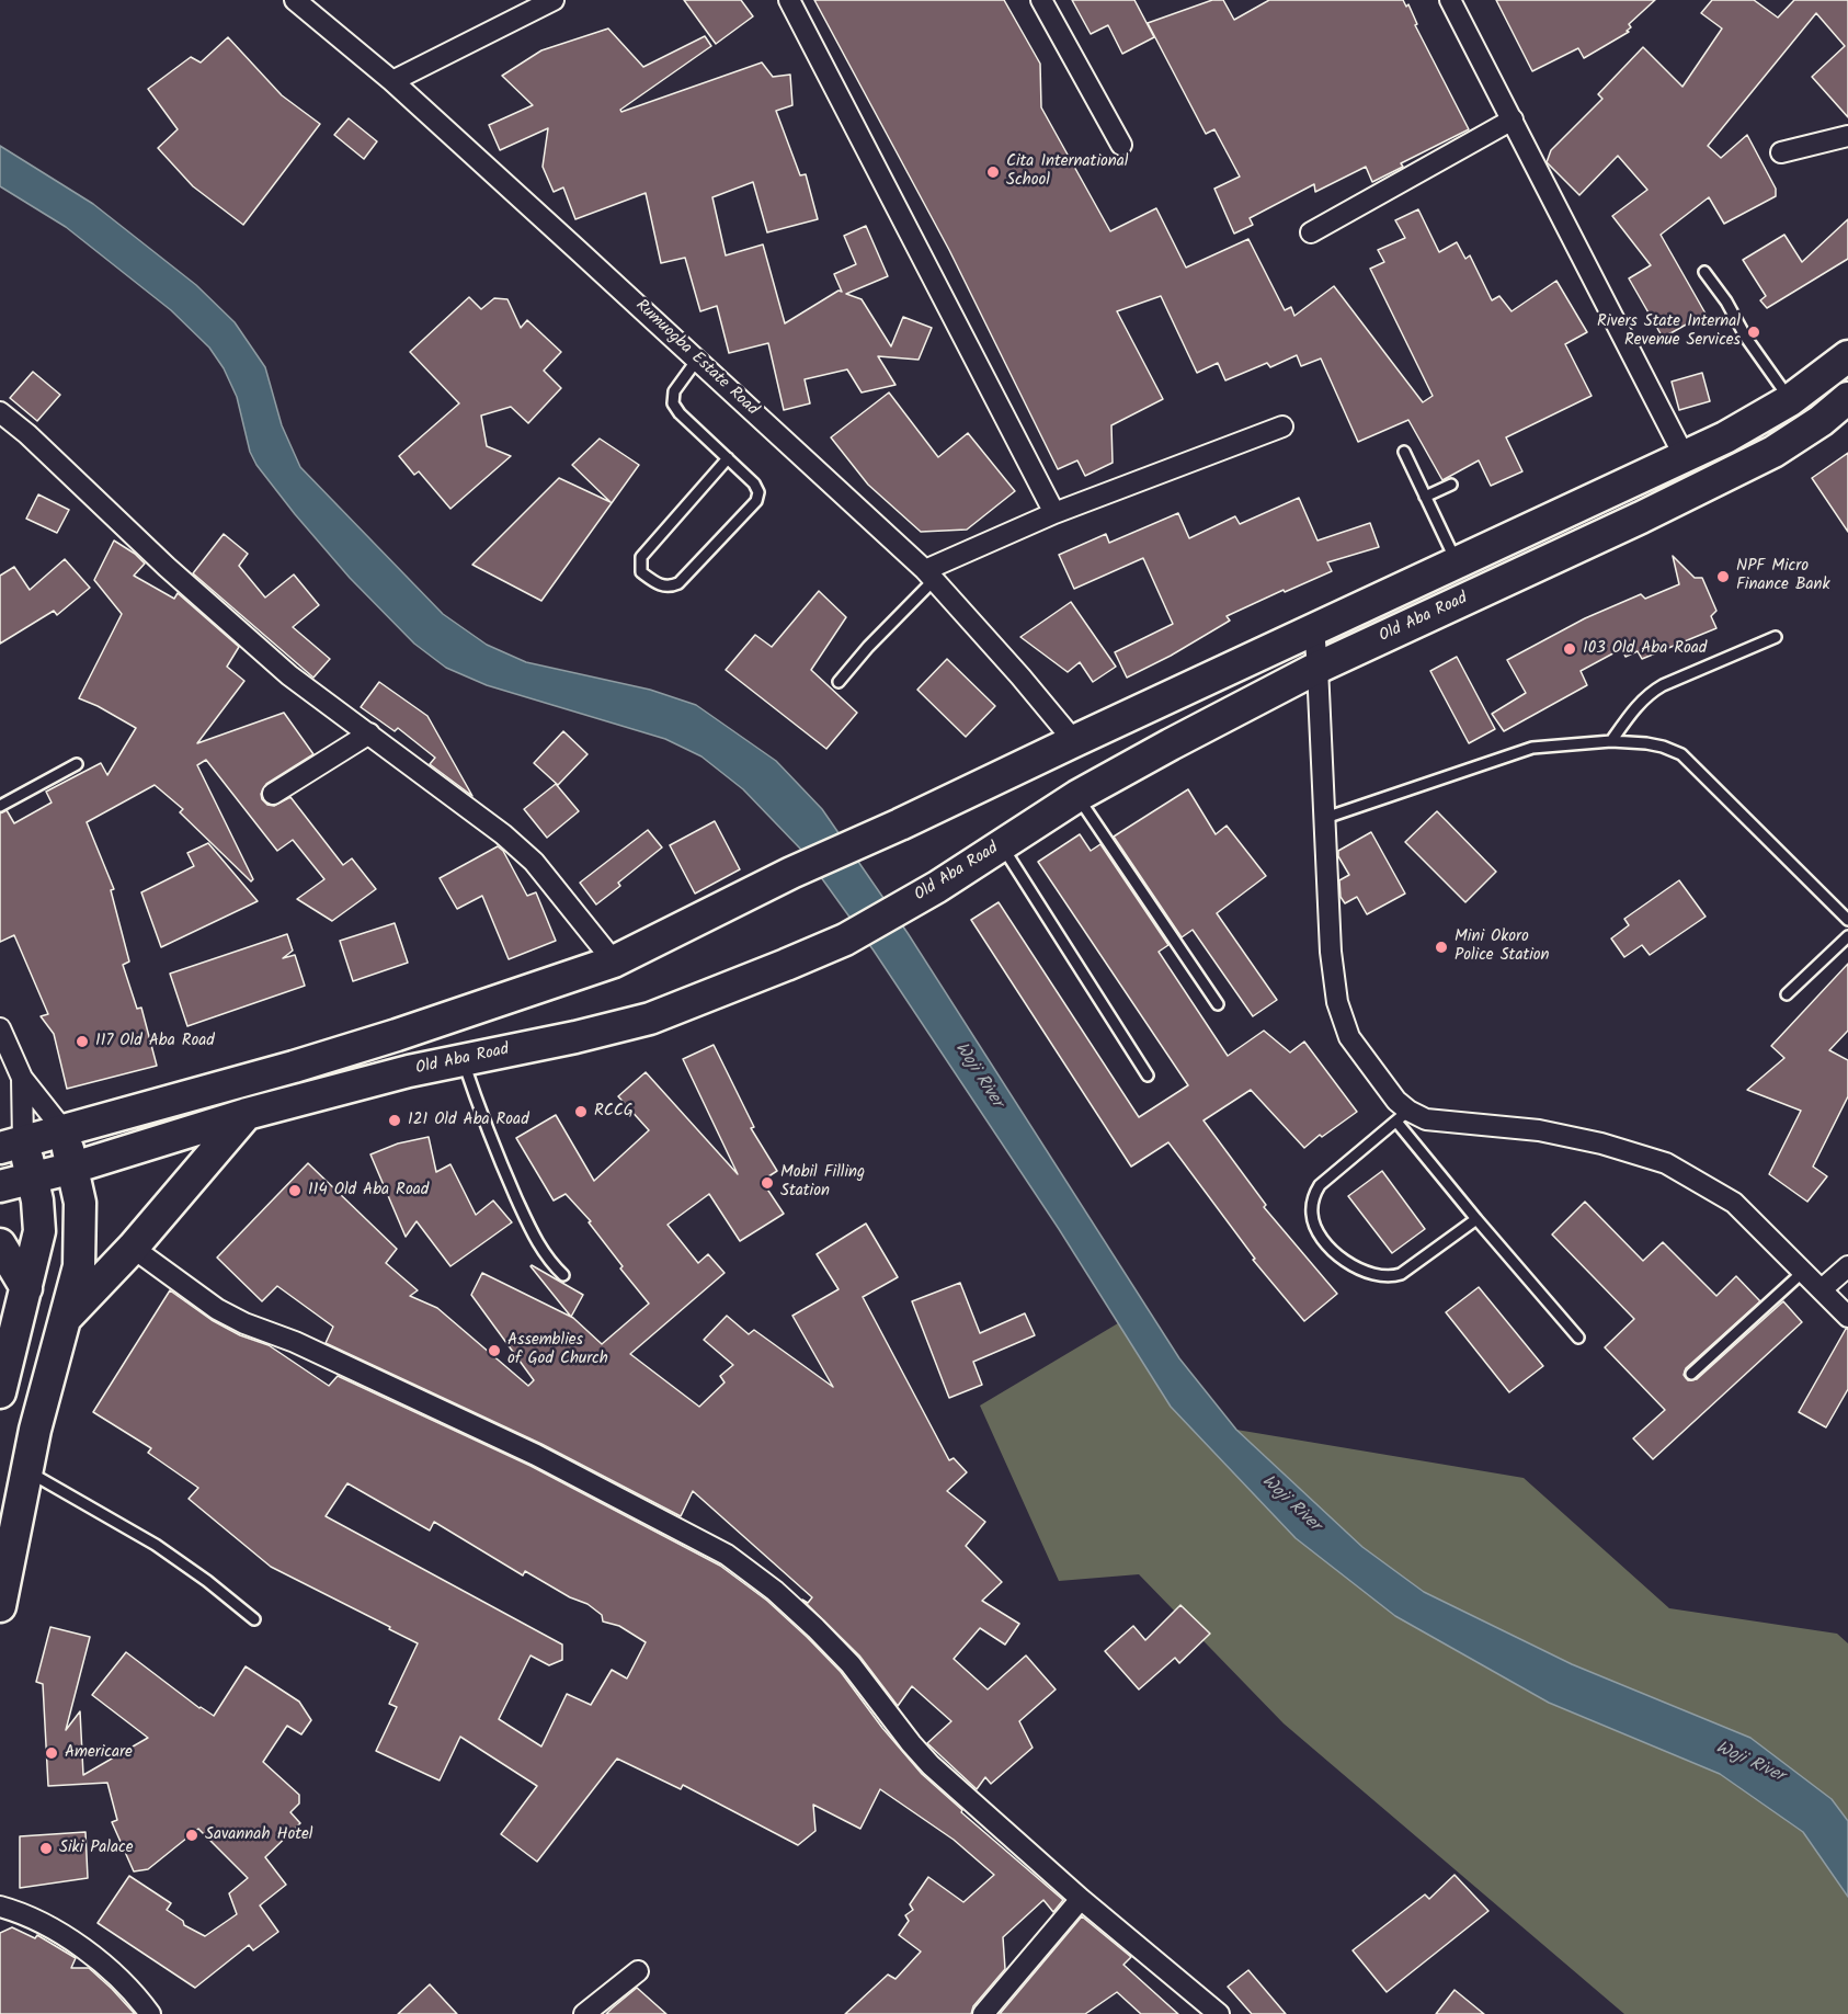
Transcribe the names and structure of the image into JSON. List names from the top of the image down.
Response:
{
  "streets": {
    "main road": ["Old Aba Road"],
    "street": ["Rumuogba Estate Road"]
  },
  "water": ["Woji River"],
  "places": [
    "Cita International School",
    "Rivers State Internal Revenue Services",
    "NPF Micro Finance Bank",
    "103 Old Aba Road",
    "Mini Okoro Police Station",
    "117 Old Aba Road",
    "RCCG",
    "121 Old Aba Road",
    "Mobil Filling Station",
    "114 Old Aba Road",
    "Assemblies of God Church",
    "Americare",
    "Savannah Hotel",
    "Siki Palace"
  ]
}
